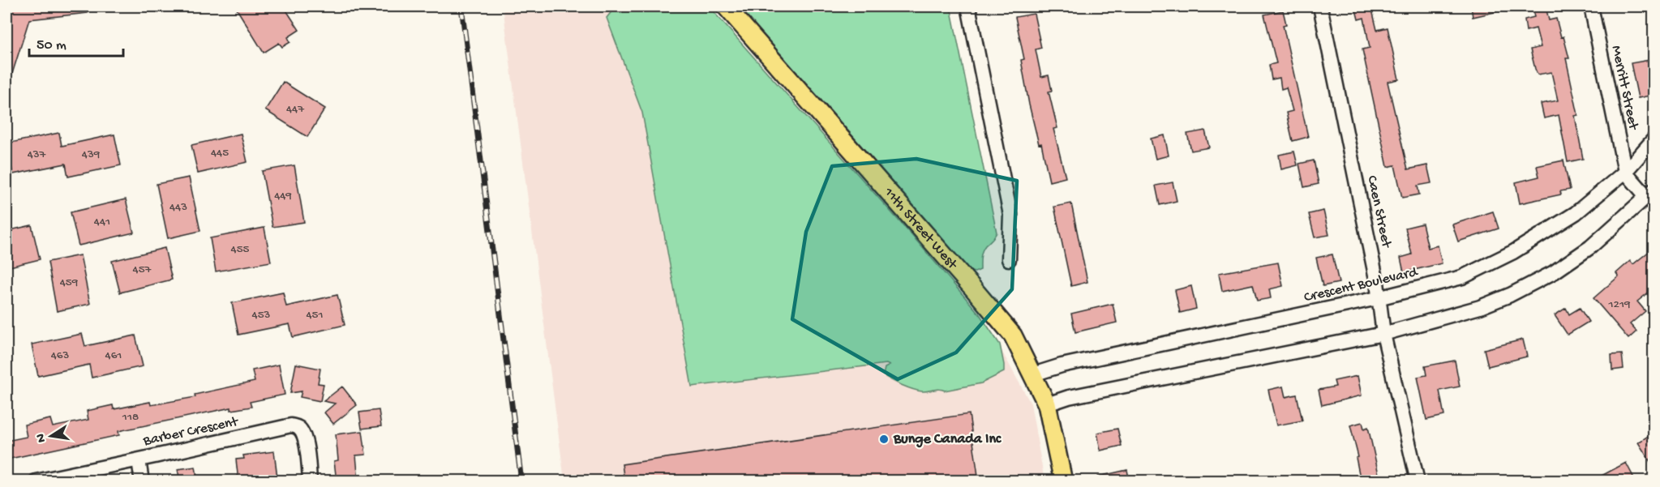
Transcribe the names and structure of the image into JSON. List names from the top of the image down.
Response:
{
  "streets": {
    "main road": ["11th Street West"],
    "street": [
      "Merritt Street",
      "Caen Street",
      "Crescent Boulevard",
      "Barber Crescent"
    ]
  },
  "crossings": [
    ["Merritt Street", "Crescent Boulevard"],
    ["Caen Street", "Crescent Boulevard"],
    ["11th Street West", "Crescent Boulevard"]
  ],
  "places": ["Bunge Canada Inc"],
  "house_numbers": [
    "447",
    "445",
    "437",
    "439",
    "449",
    "443",
    "441",
    "455",
    "457",
    "459",
    "1219",
    "453",
    "451",
    "463",
    "461",
    "118"
  ],
  "scale_bar": "50 m",
  "north": "left"
}
